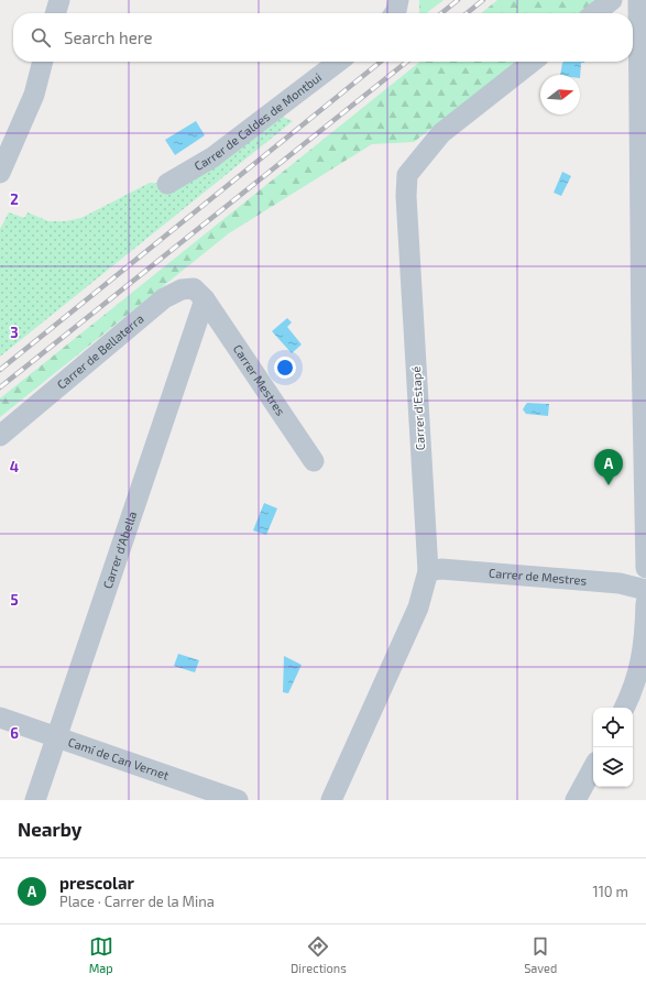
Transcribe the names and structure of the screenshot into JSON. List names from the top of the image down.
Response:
{
  "streets": {
    "street": [
      "Carrer de Caldes de Montbui",
      "Carrer de Bellaterra",
      "Carrer Mestres",
      "Carrer d'Estapé",
      "Carrer d'Abella",
      "Carrer de Mestres",
      "Camí de Can Vernet"
    ]
  },
  "crossings": [
    ["Carrer de Bellaterra", "Carrer Mestres"],
    ["Carrer de Bellaterra", "Carrer d'Abella"],
    ["Carrer Mestres", "Carrer d'Abella"],
    ["Carrer d'Estapé", "Carrer de Mestres"],
    ["Carrer d'Abella", "Camí de Can Vernet"]
  ],
  "north": "right",
  "page": {
    "search": "Search here",
    "pins": "A",
    "heading": "Nearby",
    "list": [
      {
        "mark": "A",
        "name": "prescolar",
        "note": "Place · Carrer de la Mina",
        "value": "110 m"
      }
    ],
    "nav": ["Map", "Directions", "Saved"]
  },
  "grid": {
    "rows": [
      "2",
      "3",
      "4",
      "5",
      "6"
    ]
  }
}
